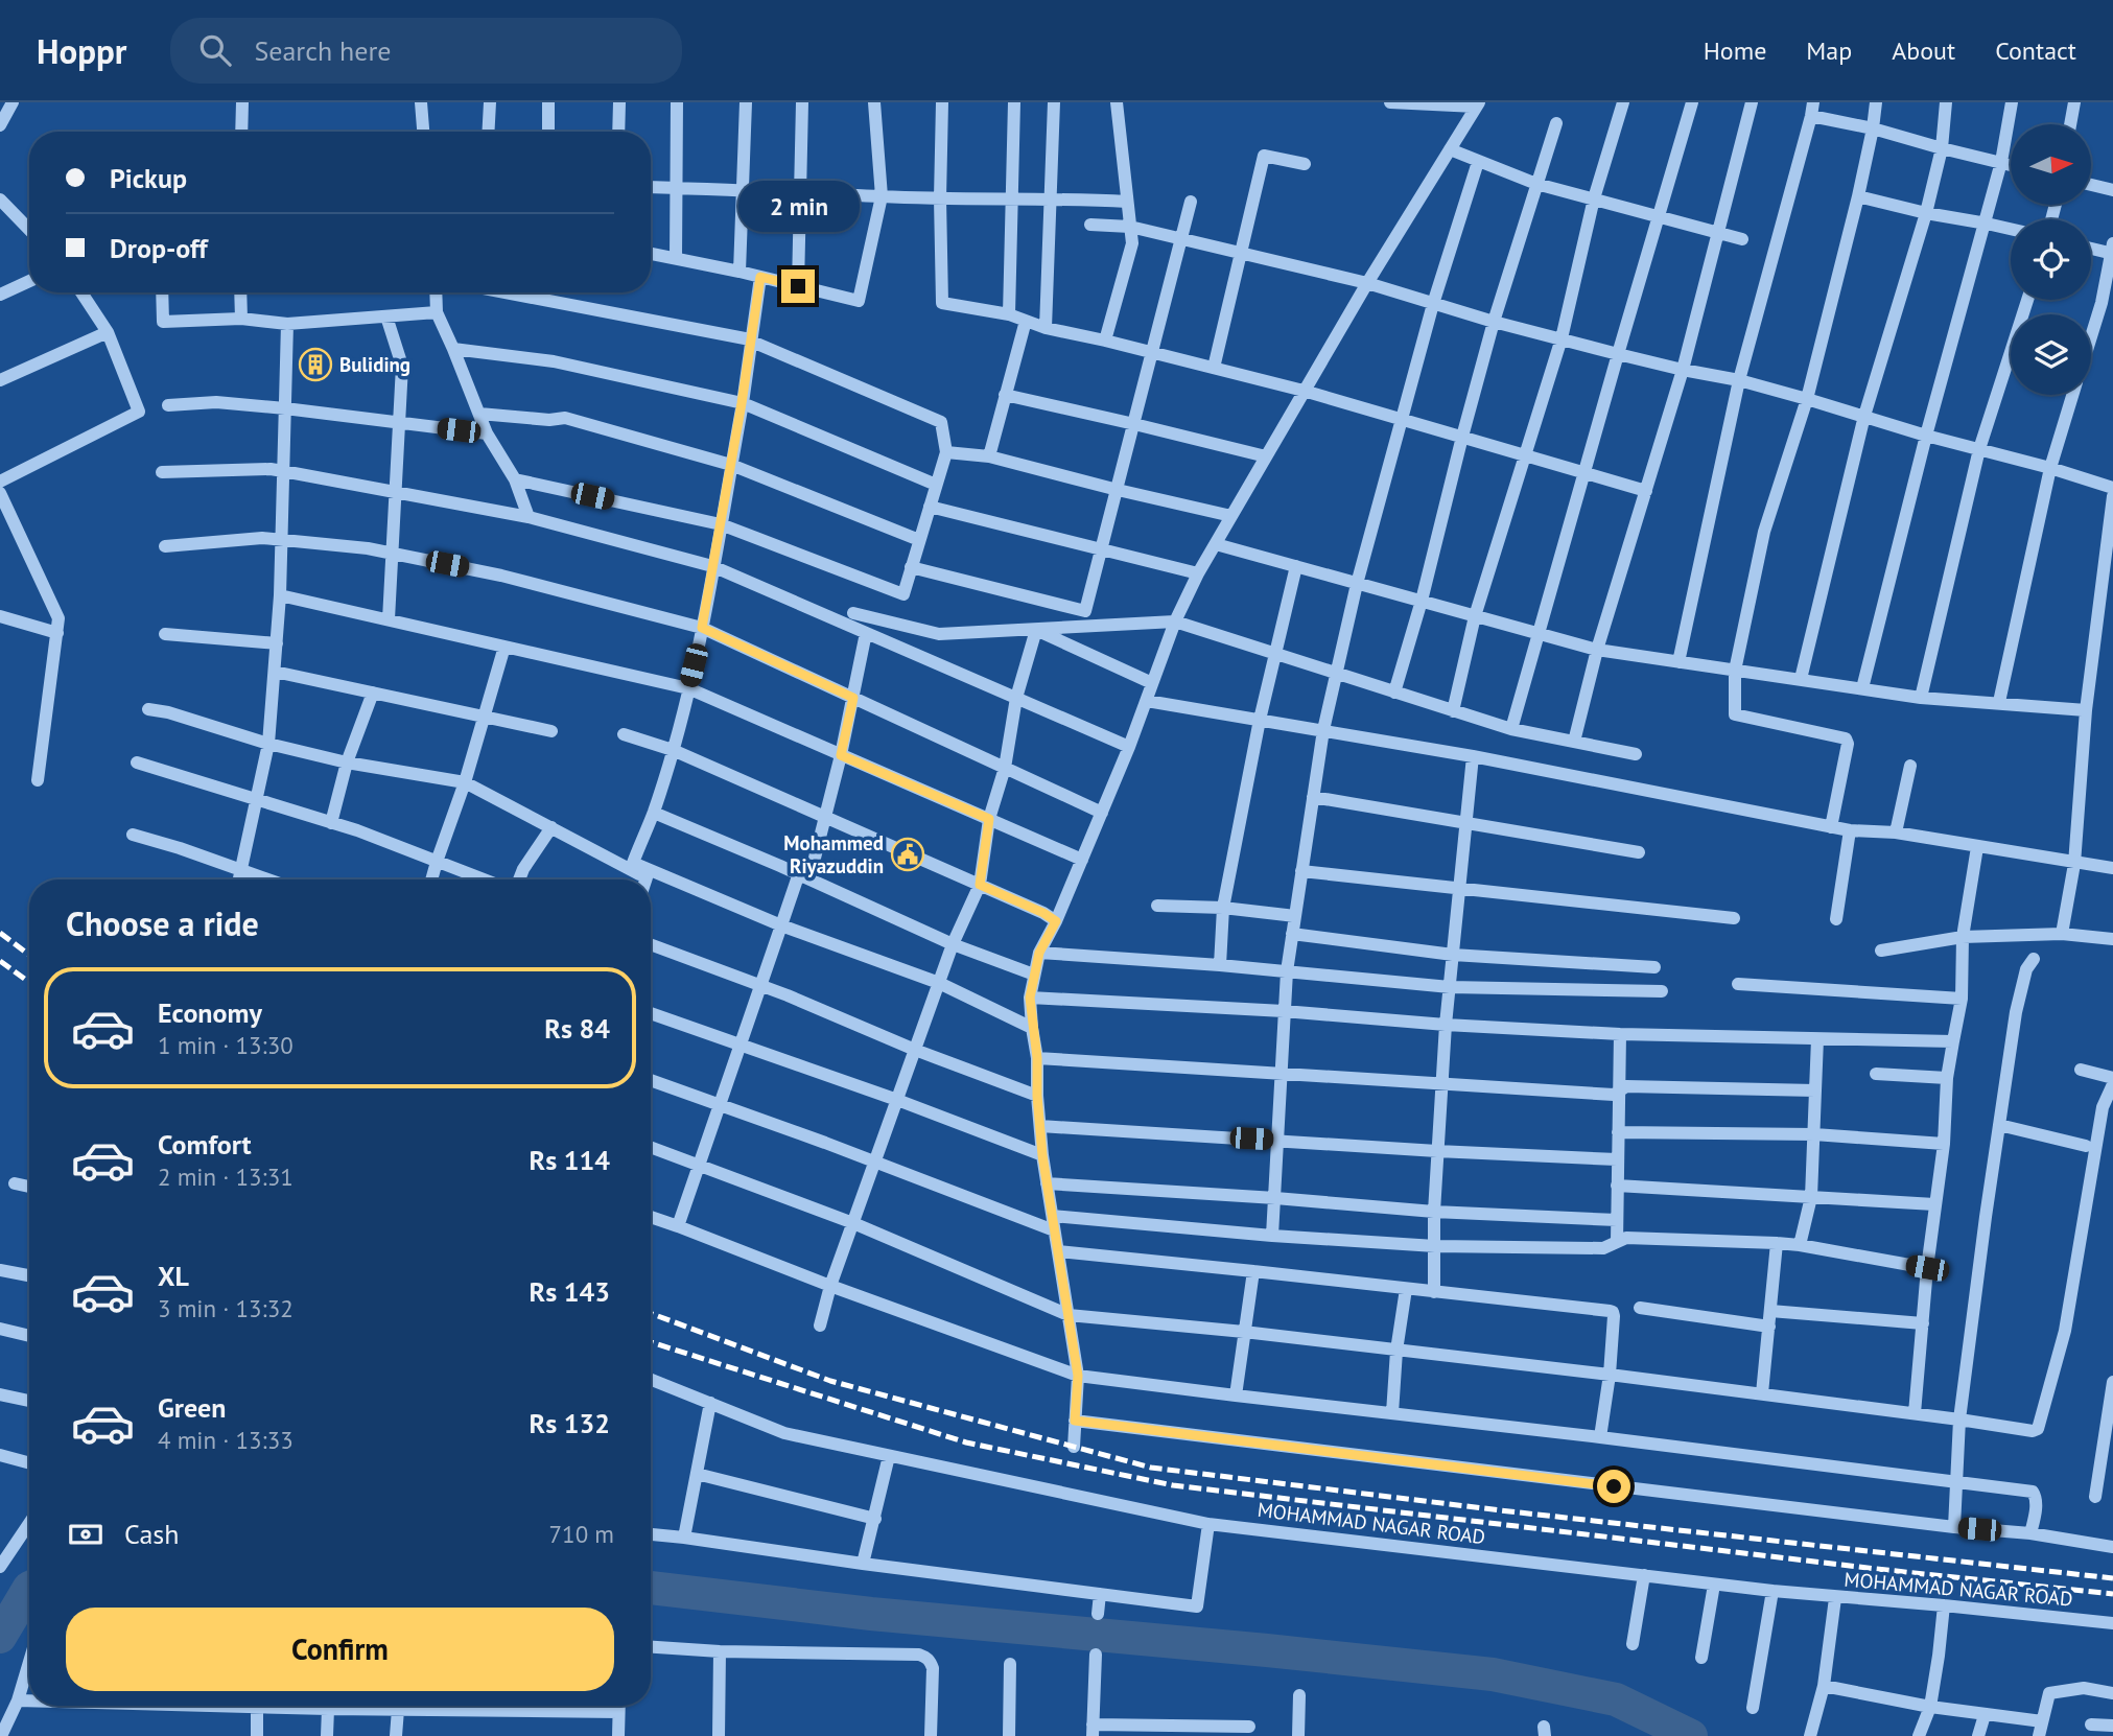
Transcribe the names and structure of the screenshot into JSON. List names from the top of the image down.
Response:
{
  "streets": {
    "street": ["MOHAMMAD NAGAR ROAD"]
  },
  "places": {
    "building": ["Buliding"],
    "public building": ["Mohammed Riyazuddin"]
  },
  "north": "right",
  "page": {
    "header": "Hoppr",
    "search": "Search here",
    "nav": [
      "Home",
      "Map",
      "About",
      "Contact"
    ],
    "banner": ["Pickup", "Drop-off"],
    "bubble": "2 min",
    "heading": "Choose a ride",
    "list": [
      {
        "name": "Economy",
        "note": "1 min · 13:30",
        "value": "Rs 84"
      },
      {
        "name": "Comfort",
        "note": "2 min · 13:31",
        "value": "Rs 114"
      },
      {
        "name": "XL",
        "note": "3 min · 13:32",
        "value": "Rs 143"
      },
      {
        "name": "Green",
        "note": "4 min · 13:33",
        "value": "Rs 132"
      }
    ],
    "pay": ["Cash", "710 m"],
    "buttons": "Confirm"
  }
}
